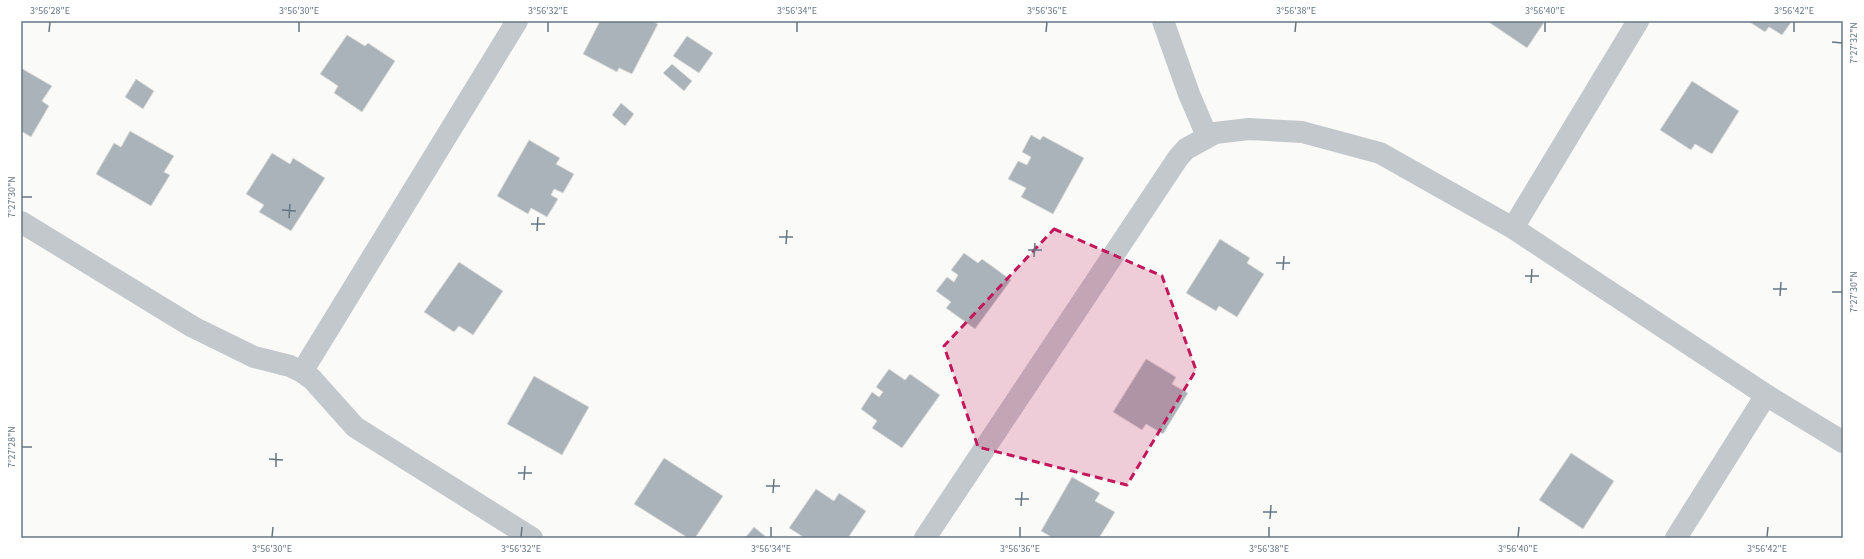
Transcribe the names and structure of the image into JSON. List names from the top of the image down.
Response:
{
  "coordinates": [
    "3°56'28\"E",
    "3°56'30\"E",
    "3°56'32\"E",
    "3°56'34\"E",
    "3°56'36\"E",
    "3°56'38\"E",
    "3°56'40\"E",
    "3°56'42\"E",
    "7°27'32\"N",
    "7°27'30\"N",
    "7°27'28\"N"
  ]
}
